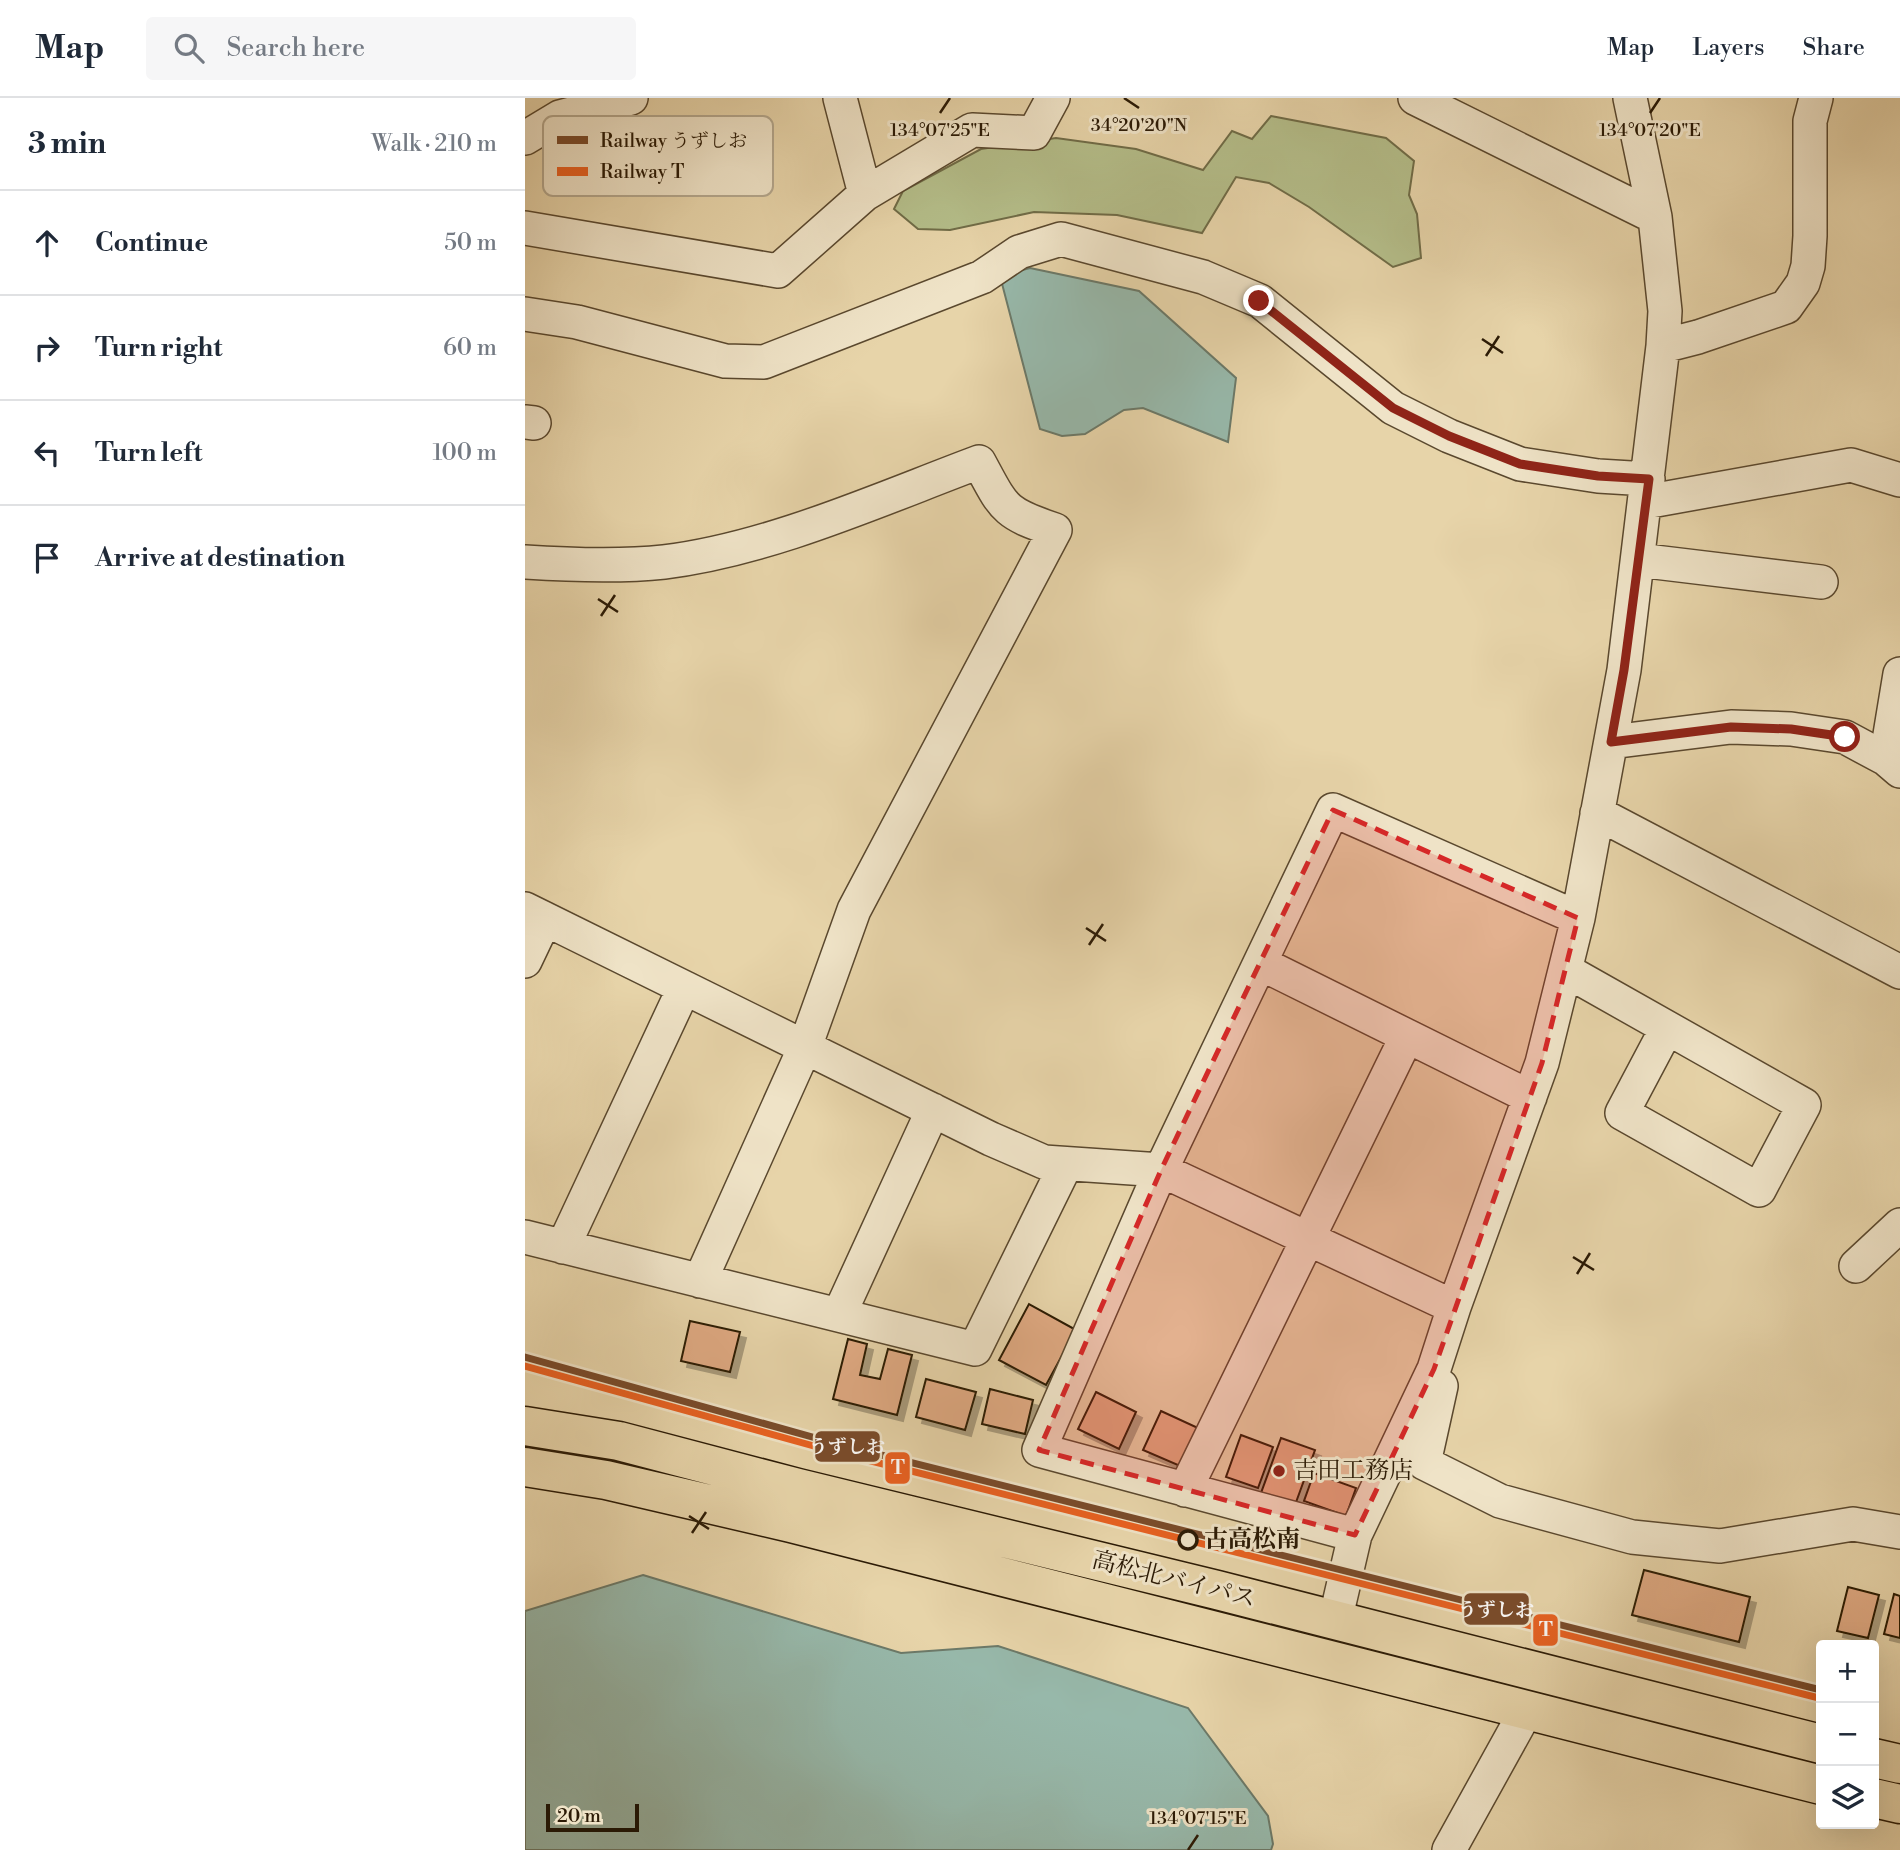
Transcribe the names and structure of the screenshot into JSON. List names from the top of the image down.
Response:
{
  "streets": {
    "highway": ["高松北バイパス"]
  },
  "places": ["吉田工務店", "古高松南"],
  "lines": ["rail line うずしお", "rail line T"],
  "legend": ["Railway うずしお", "Railway T"],
  "scale_bar": "20 m",
  "page": {
    "header": "Map",
    "search": "Search here",
    "nav": ["Map", "Layers", "Share"],
    "heading": ["3 min", "Walk · 210 m"],
    "list": [
      ["Continue", "50 m"],
      ["Turn right", "60 m"],
      ["Turn left", "100 m"],
      "Arrive at destination"
    ],
    "map_buttons": ["+", "−"],
    "scale": "20 m"
  },
  "coordinates": [
    "34°20'20\"N",
    "134°07'25\"E",
    "134°07'20\"E",
    "134°07'15\"E"
  ]
}
